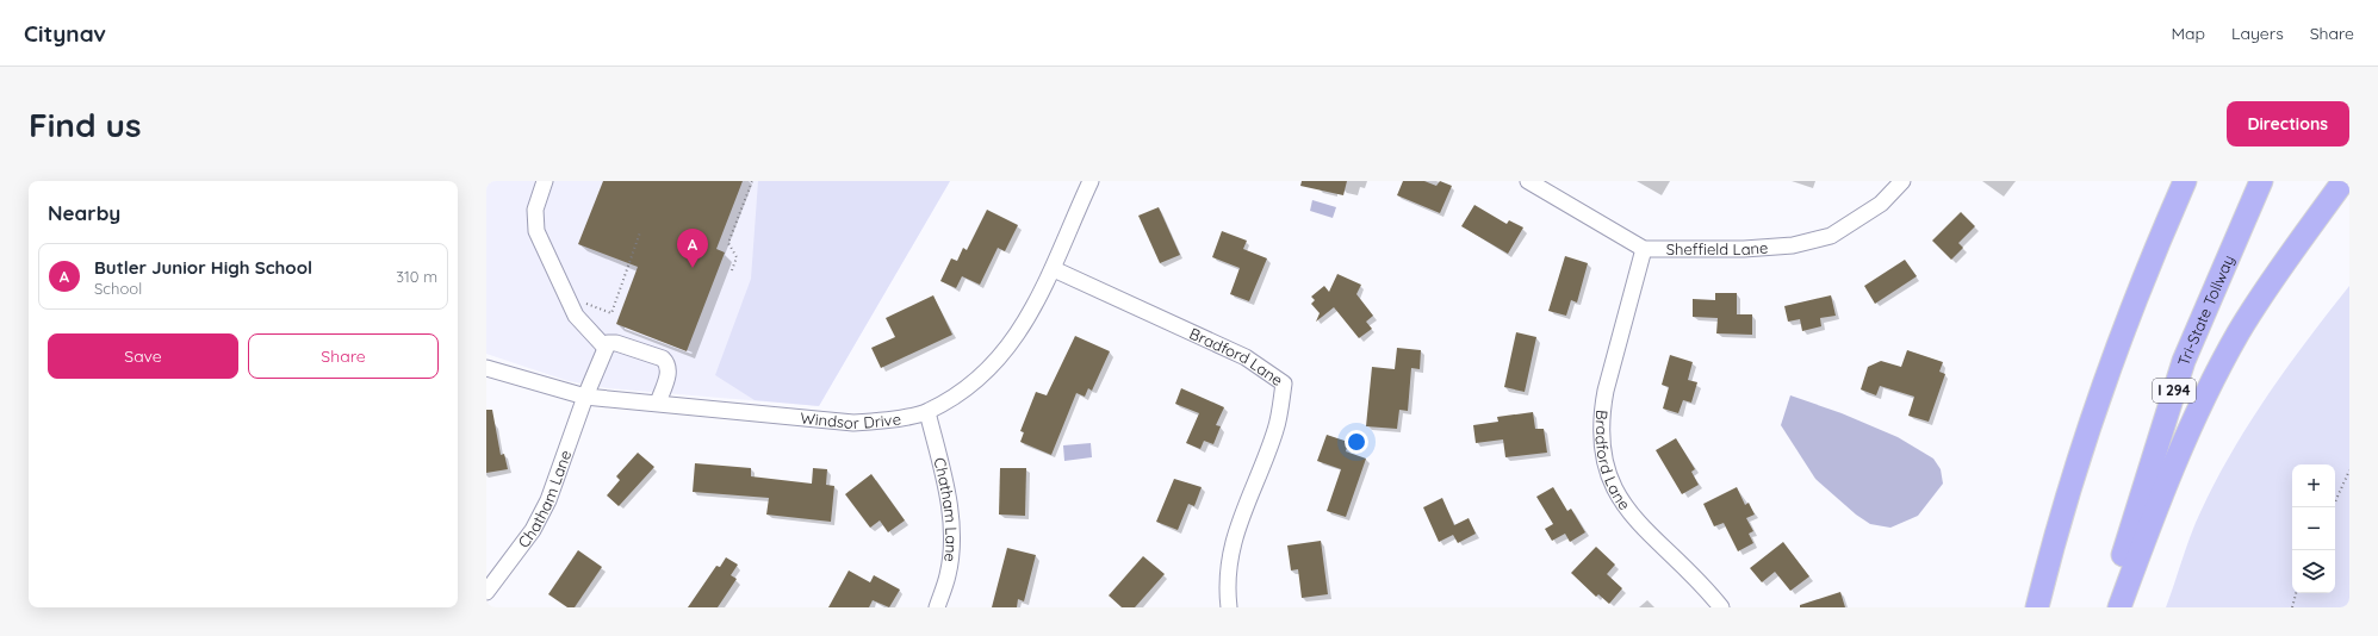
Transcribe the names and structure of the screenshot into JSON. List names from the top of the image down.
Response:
{
  "streets": {
    "highway": ["Tri-State Tollway", "I 294"],
    "street": [
      "Sheffield Lane",
      "Bradford Lane",
      "Windsor Drive",
      "Chatham Lane"
    ]
  },
  "crossings": [
    ["Sheffield Lane", "Bradford Lane"],
    ["Bradford Lane", "Windsor Drive"],
    ["Windsor Drive", "Chatham Lane"]
  ],
  "page": {
    "header": "Citynav",
    "nav": ["Map", "Layers", "Share"],
    "buttons": [
      "Directions",
      ["Save", "Share"]
    ],
    "title": "Find us",
    "heading": "Nearby",
    "pins": "A",
    "list": [
      {
        "mark": "A",
        "name": "Butler Junior High School",
        "note": "School",
        "value": "310 m"
      }
    ],
    "map_buttons": ["+", "−"]
  }
}
